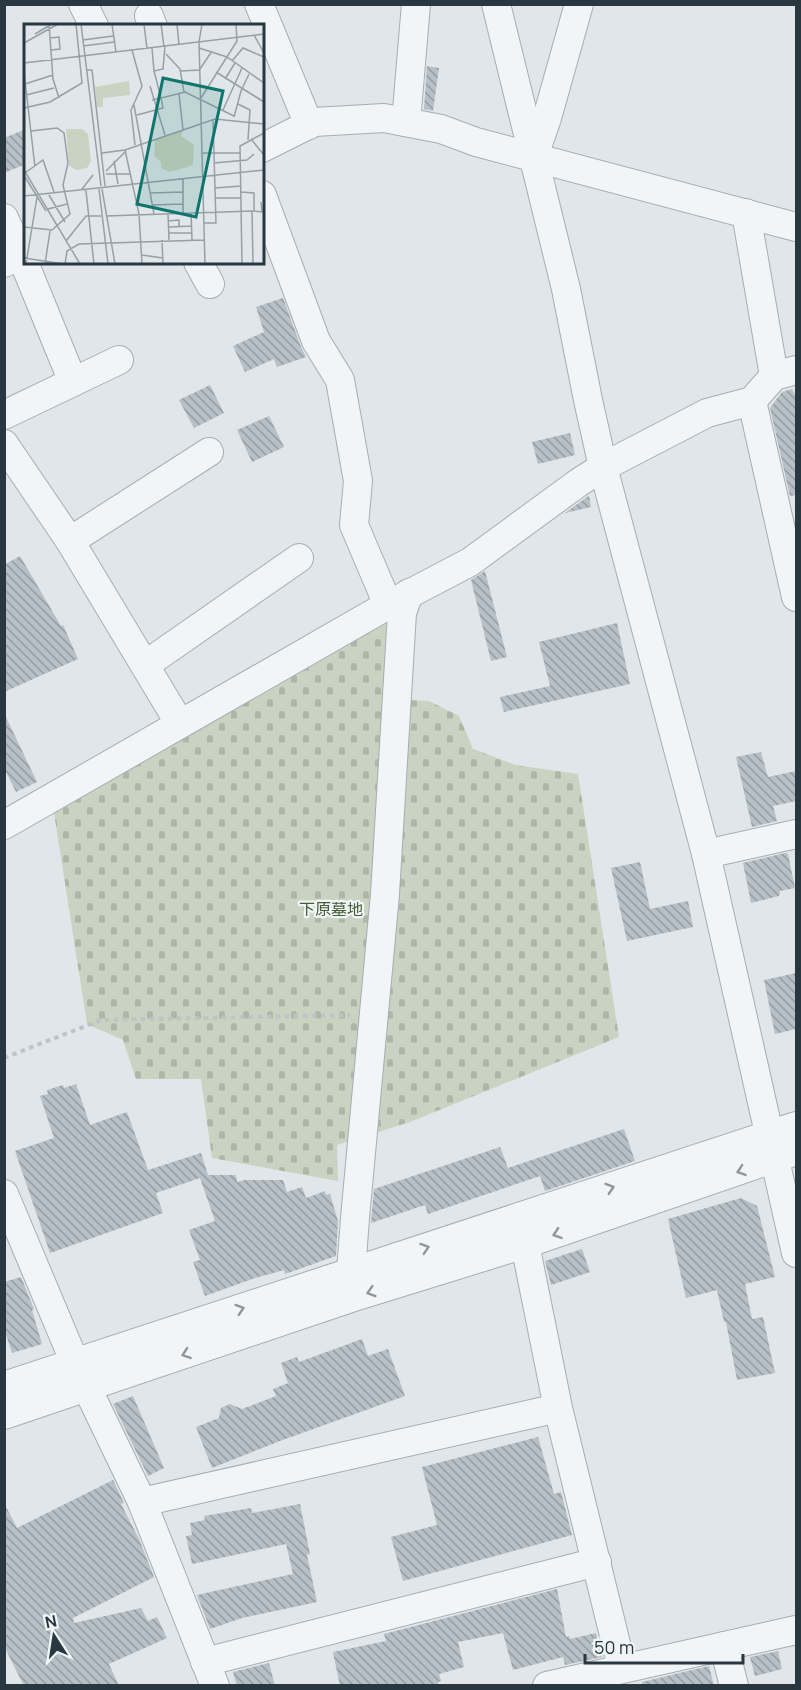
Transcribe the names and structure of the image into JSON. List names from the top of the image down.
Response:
{
  "parks": ["下原墓地"],
  "scale_bar": "50 m",
  "north": "top"
}
